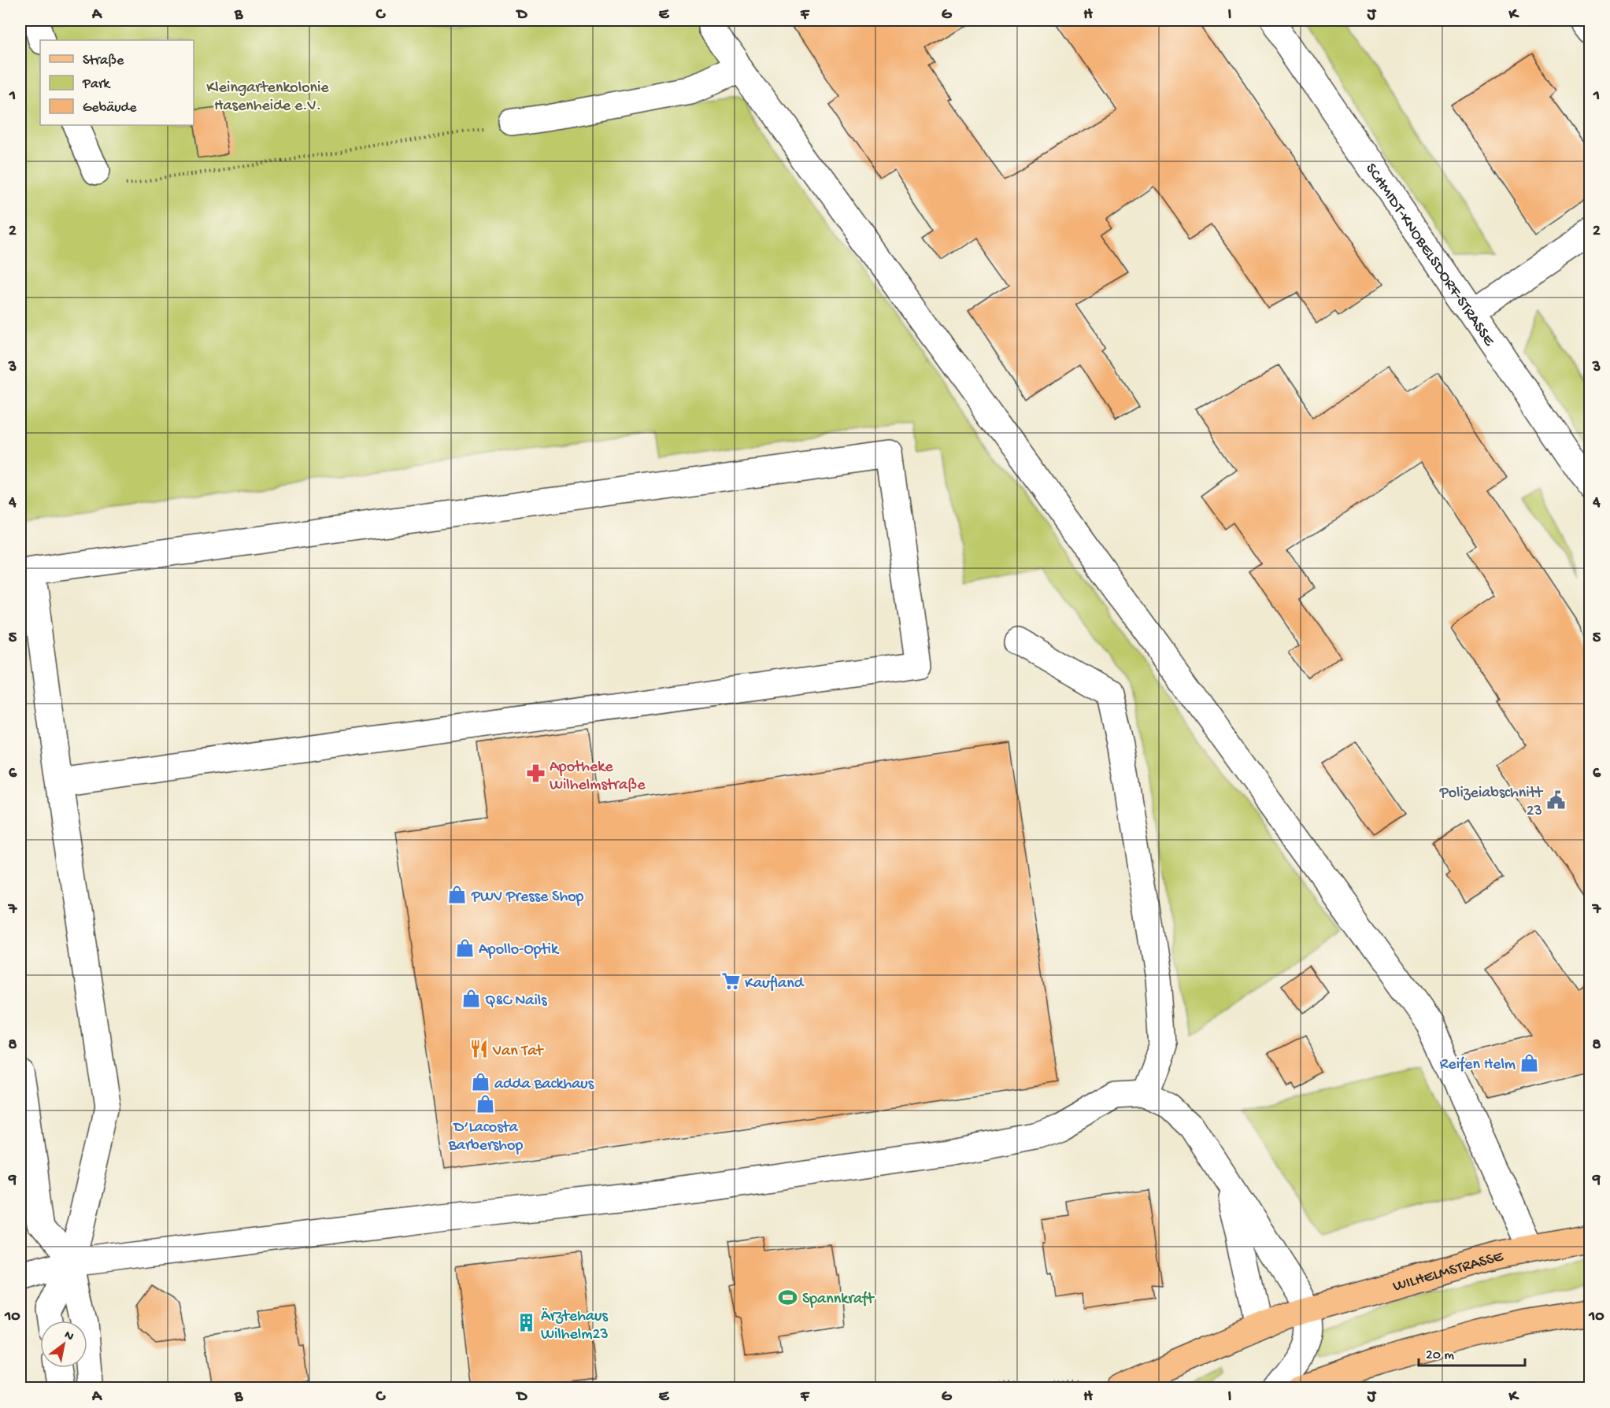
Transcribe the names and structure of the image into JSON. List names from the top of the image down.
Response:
{
  "streets": {
    "main road": ["WILHELMSTRASSE"],
    "street": ["SCHMIDT-KNOBELSDORF-STRASSE"]
  },
  "parks": ["Kleingartenkolonie Hasenheide e.V."],
  "places": {
    "pharmacy": ["Apotheke Wilhelmstraße"],
    "public building": ["Polizeiabschnitt 23"],
    "shop": [
      "PWV Presse Shop",
      "Apollo-Optik",
      "Q&C Nails",
      "Reifen Helm",
      "adda Backhaus",
      "D’Lacosta Barbershop"
    ],
    "supermarket": ["Kaufland"],
    "restaurant": ["Van Tat"],
    "sports": ["Spannkraft"],
    "building": ["Ärztehaus Wilhelm23"]
  },
  "legend": ["Straße", "Park", "Gebäude"],
  "scale_bar": "20 m",
  "north": "top right",
  "grid": {
    "columns": [
      "A",
      "B",
      "C",
      "D",
      "E",
      "F",
      "G",
      "H",
      "I",
      "J",
      "K"
    ],
    "rows": [
      "1",
      "2",
      "3",
      "4",
      "5",
      "6",
      "7",
      "8",
      "9",
      "10"
    ]
  }
}
